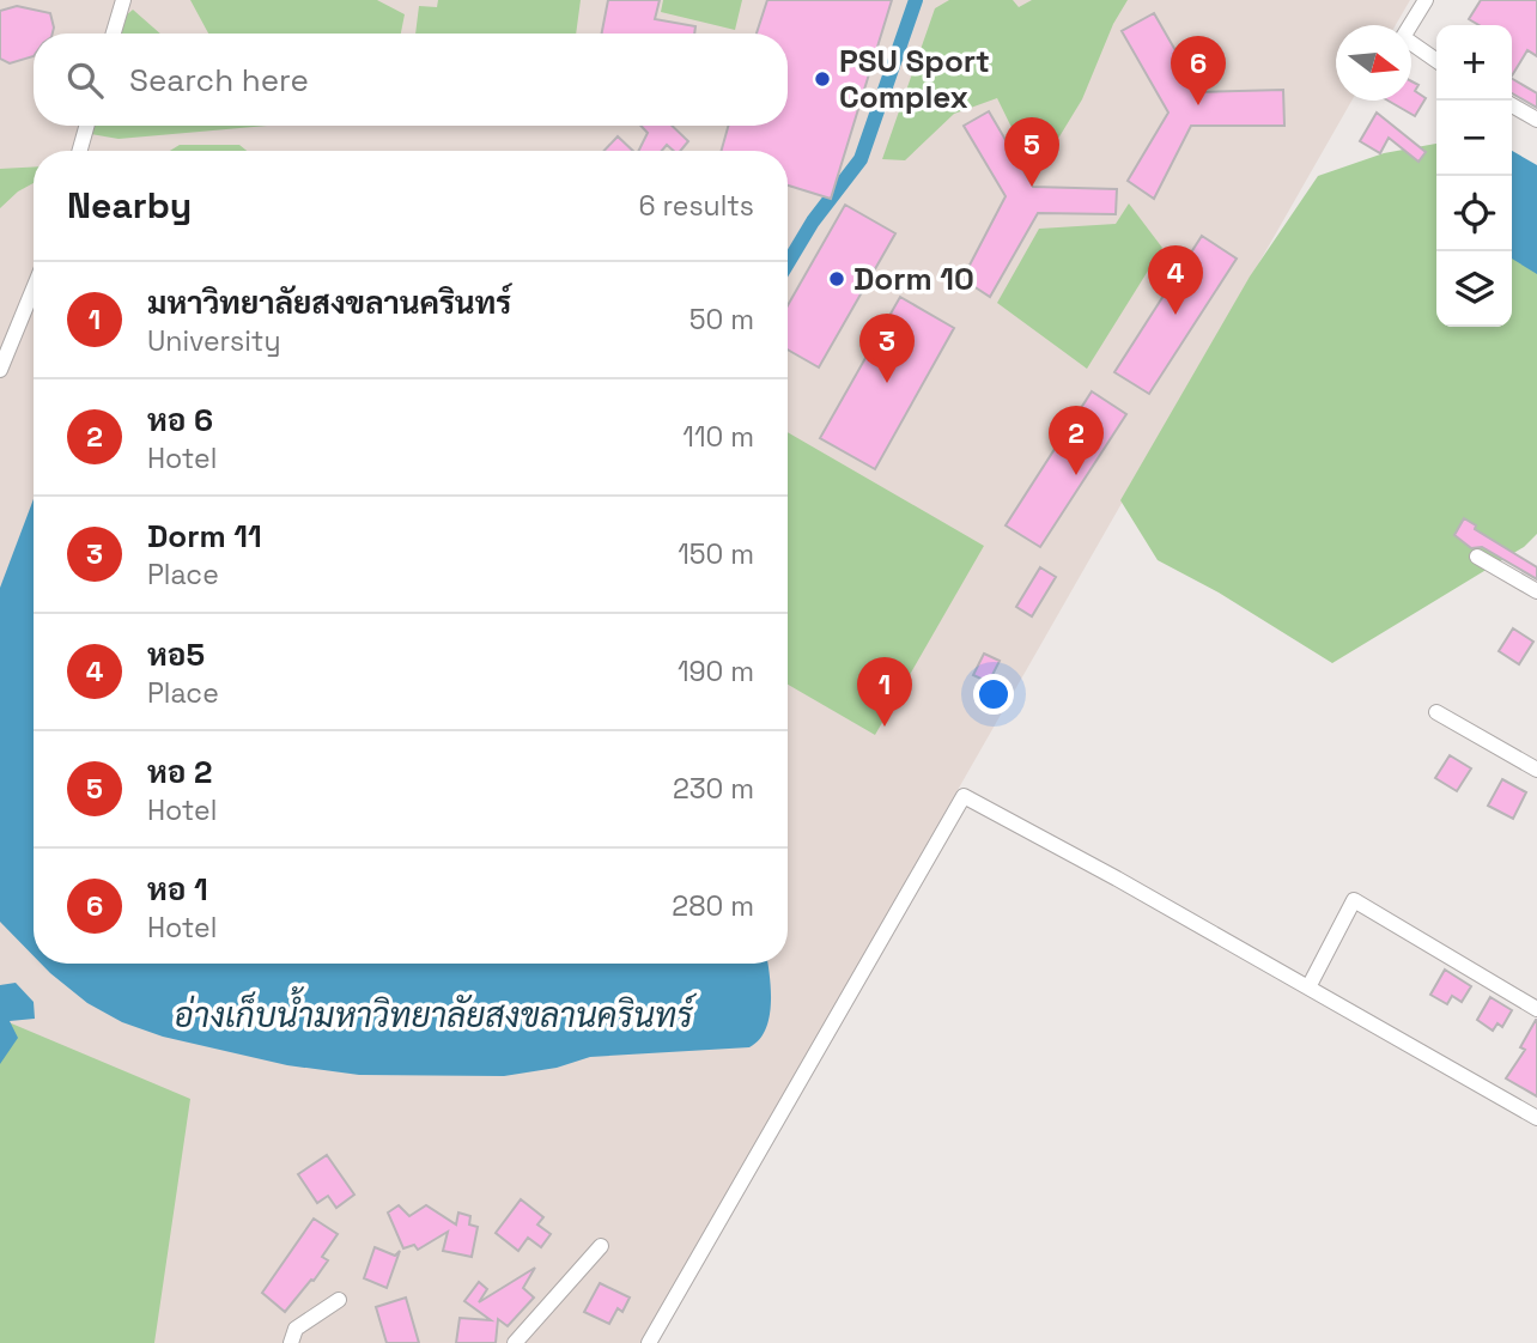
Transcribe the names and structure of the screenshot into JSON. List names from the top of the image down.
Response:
{
  "water": ["อ่างเก็บน้ำมหาวิทยาลัยสงขลานครินทร์"],
  "places": ["PSU Sport Complex", "Dorm 10"],
  "north": "right",
  "page": {
    "map_buttons": ["+", "−"],
    "search": "Search here",
    "pins": [
      "6",
      "5",
      "4",
      "3",
      "2",
      "1"
    ],
    "heading": ["Nearby", "6 results"],
    "list": [
      {
        "mark": "1",
        "name": "มหาวิทยาลัยสงขลานครินทร์",
        "note": "University",
        "value": "50 m"
      },
      {
        "mark": "2",
        "name": "หอ 6",
        "note": "Hotel",
        "value": "110 m"
      },
      {
        "mark": "3",
        "name": "Dorm 11",
        "note": "Place",
        "value": "150 m"
      },
      {
        "mark": "4",
        "name": "หอ5",
        "note": "Place",
        "value": "190 m"
      },
      {
        "mark": "5",
        "name": "หอ 2",
        "note": "Hotel",
        "value": "230 m"
      },
      {
        "mark": "6",
        "name": "หอ 1",
        "note": "Hotel",
        "value": "280 m"
      }
    ]
  }
}
